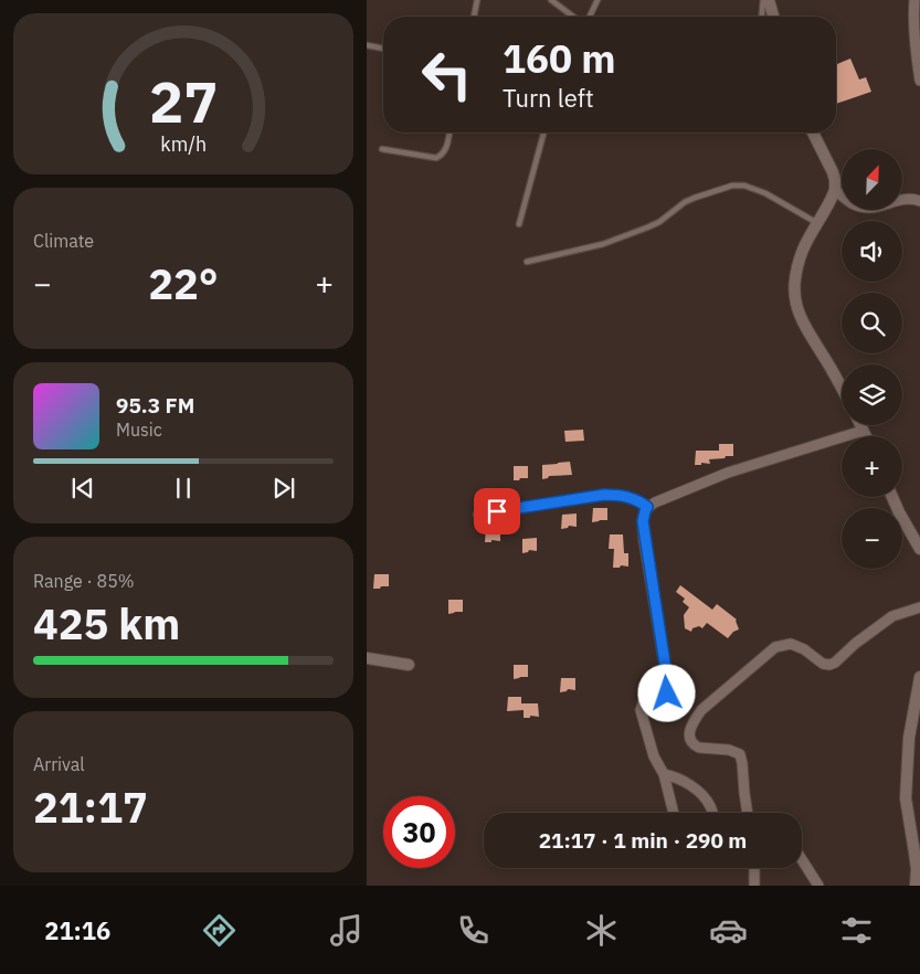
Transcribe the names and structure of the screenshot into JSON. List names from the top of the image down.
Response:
{
  "north": "top right",
  "page": {
    "turn": ["160 m", "Turn left"],
    "map_buttons": ["+", "−"],
    "tile": [
      "Climate",
      ["Range · 85%", "425 km"],
      ["Arrival", "21:17"]
    ],
    "heat": ["−", "22°", "+"],
    "song": ["95.3 FM", "Music"],
    "limit": "30",
    "trip": "21:17 · 1 min · 290 m",
    "tabs": "21:16",
    "gauge": ["27", "km/h"]
  }
}
